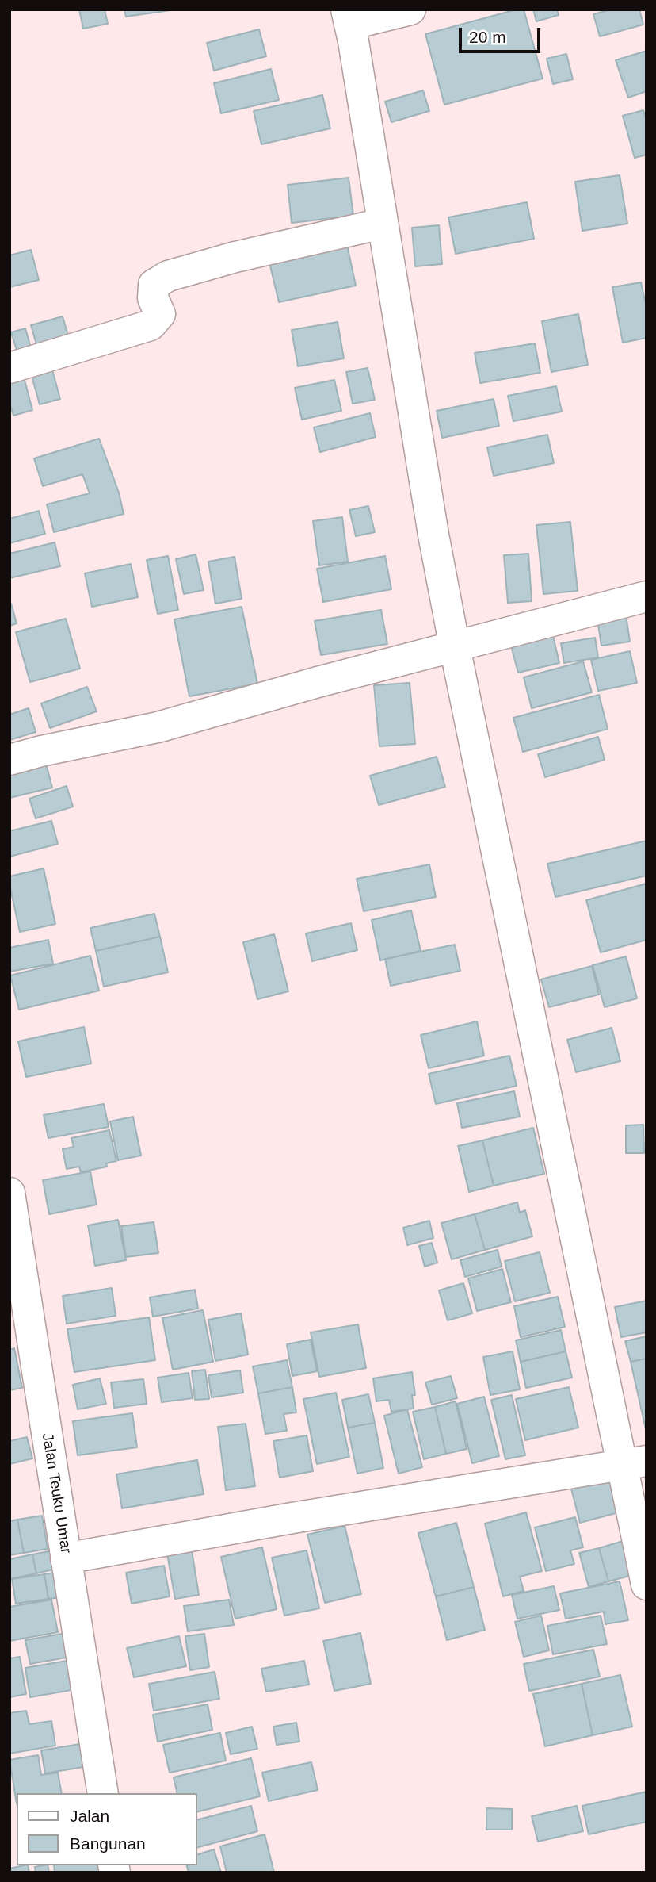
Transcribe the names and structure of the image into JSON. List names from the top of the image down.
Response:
{
  "streets": {
    "street": ["Jalan Teuku Umar"]
  },
  "legend": ["Jalan", "Bangunan"],
  "scale_bar": "20 m"
}
